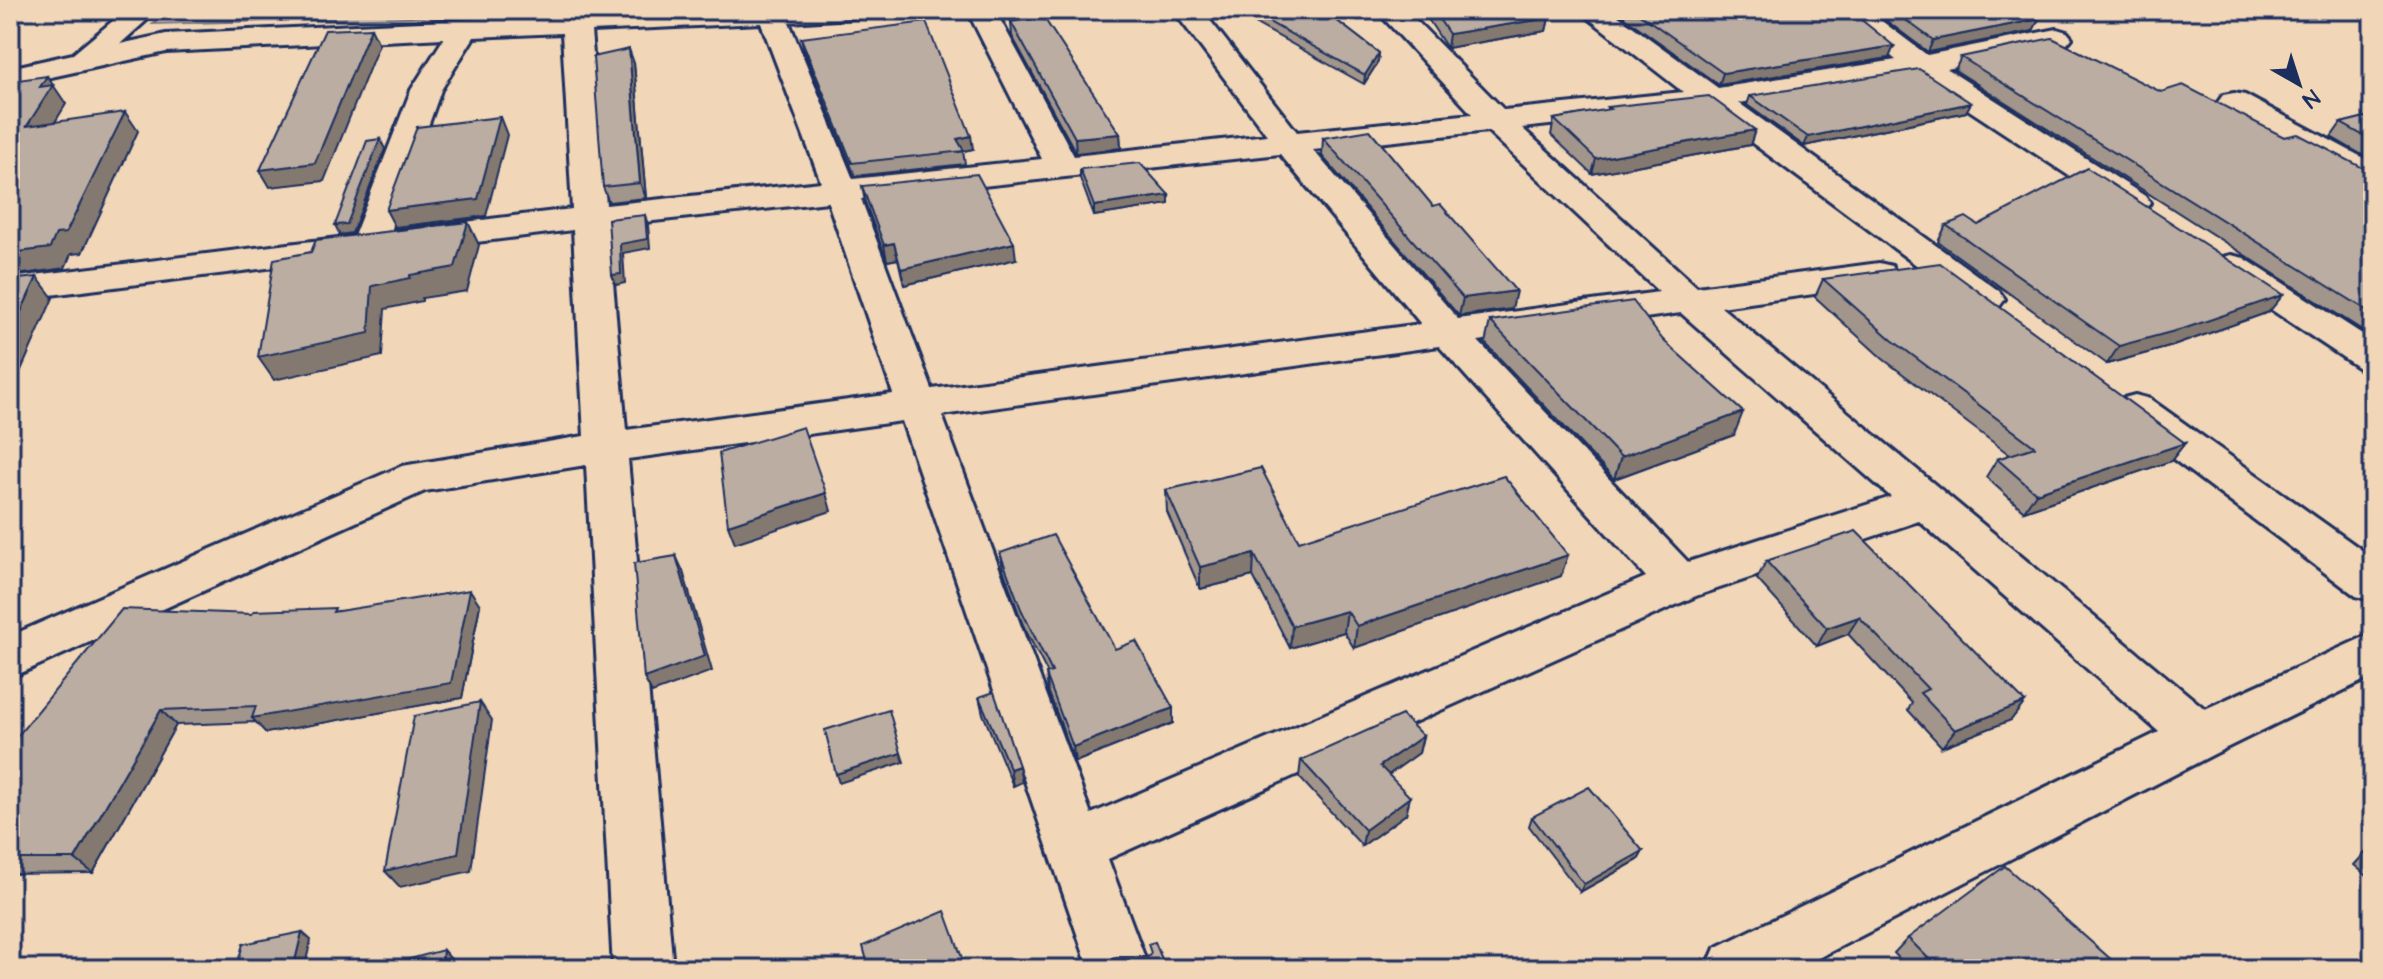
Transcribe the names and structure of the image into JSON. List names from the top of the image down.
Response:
{
  "north": "bottom right"
}
